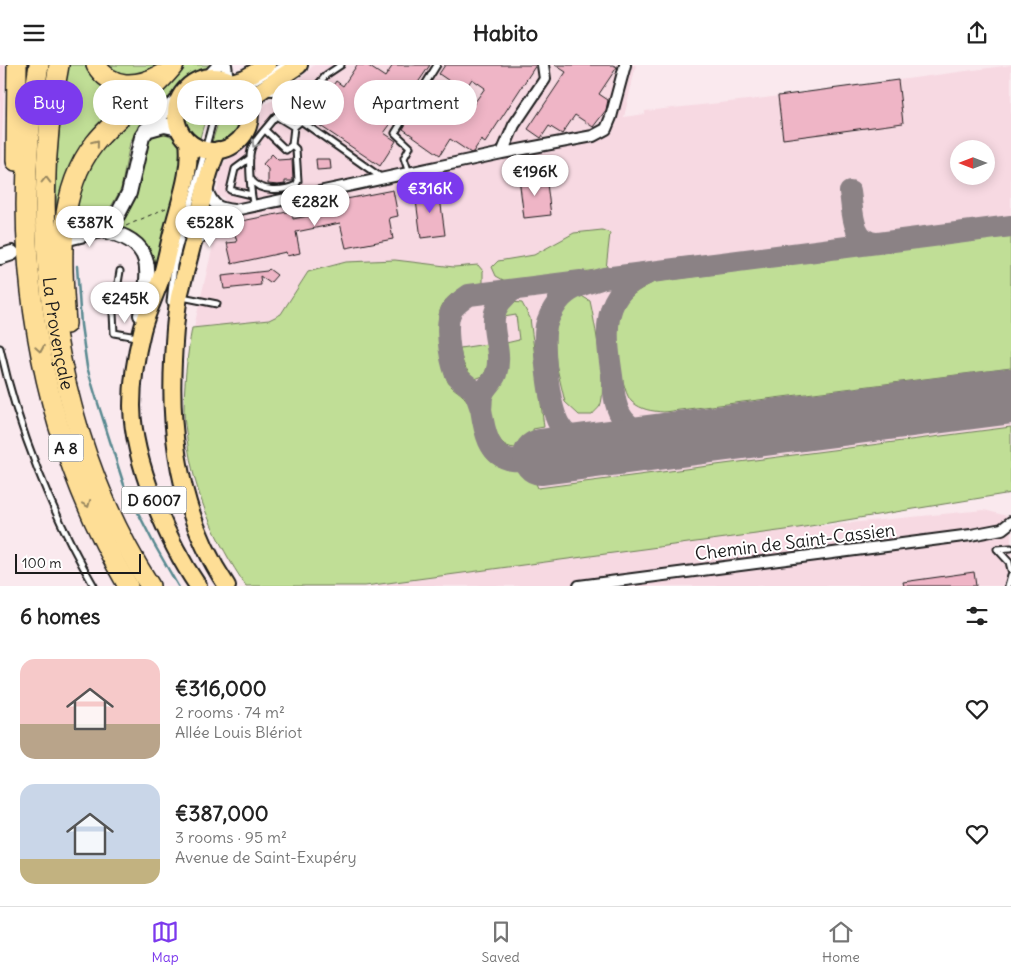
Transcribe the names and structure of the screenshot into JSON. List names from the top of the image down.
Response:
{
  "streets": {
    "highway": ["La Provençale", "A 8"],
    "main road": ["D 6007"],
    "street": ["Chemin de Saint-Cassien"]
  },
  "scale_bar": "100 m",
  "north": "left",
  "page": {
    "header": "Habito",
    "chip": [
      "Buy",
      "Rent",
      "Filters",
      "New",
      "Apartment"
    ],
    "price": [
      "€196K",
      "€316K",
      "€282K",
      "€387K",
      "€528K",
      "€245K"
    ],
    "scale": "100 m",
    "heading": "6 homes",
    "list": [
      {
        "name": "€316,000",
        "note": "2 rooms · 74 m² · Allée Louis Blériot"
      },
      {
        "name": "€387,000",
        "note": "3 rooms · 95 m² · Avenue de Saint-Exupéry"
      }
    ],
    "tabs": ["Map", "Saved", "Home"]
  }
}
